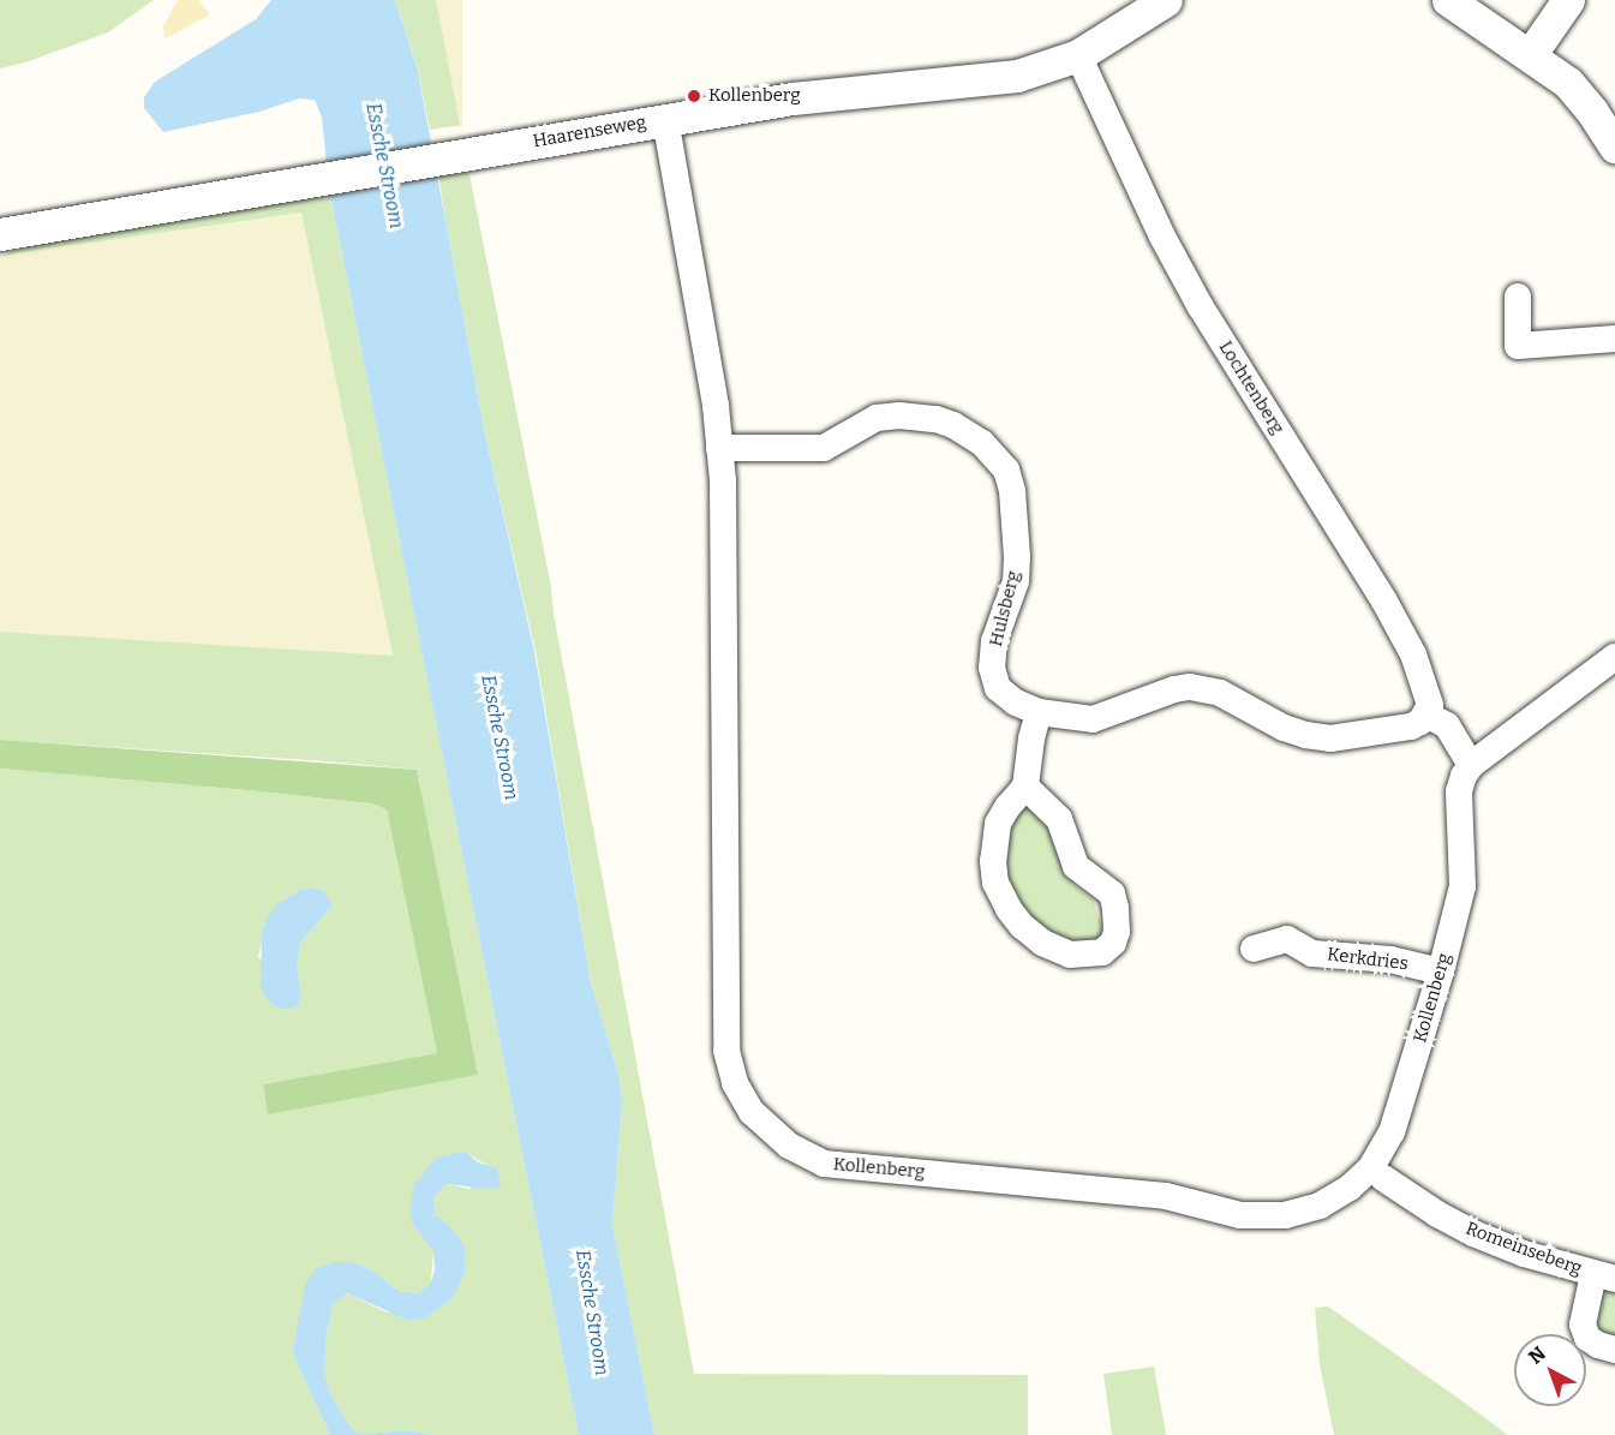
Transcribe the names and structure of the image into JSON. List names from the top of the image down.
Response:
{
  "streets": {
    "street": [
      "Haarenseweg",
      "Lochtenberg",
      "Hulsberg",
      "Kerkdries",
      "Kollenberg",
      "Romeinseberg"
    ]
  },
  "crossings": [
    ["Haarenseweg", "Lochtenberg"],
    ["Haarenseweg", "Kollenberg"],
    ["Lochtenberg", "Hulsberg"],
    ["Hulsberg", "Kollenberg"],
    ["Kerkdries", "Kollenberg"]
  ],
  "water": ["Essche Stroom"],
  "places": ["Kollenberg"],
  "north": "top left"
}
